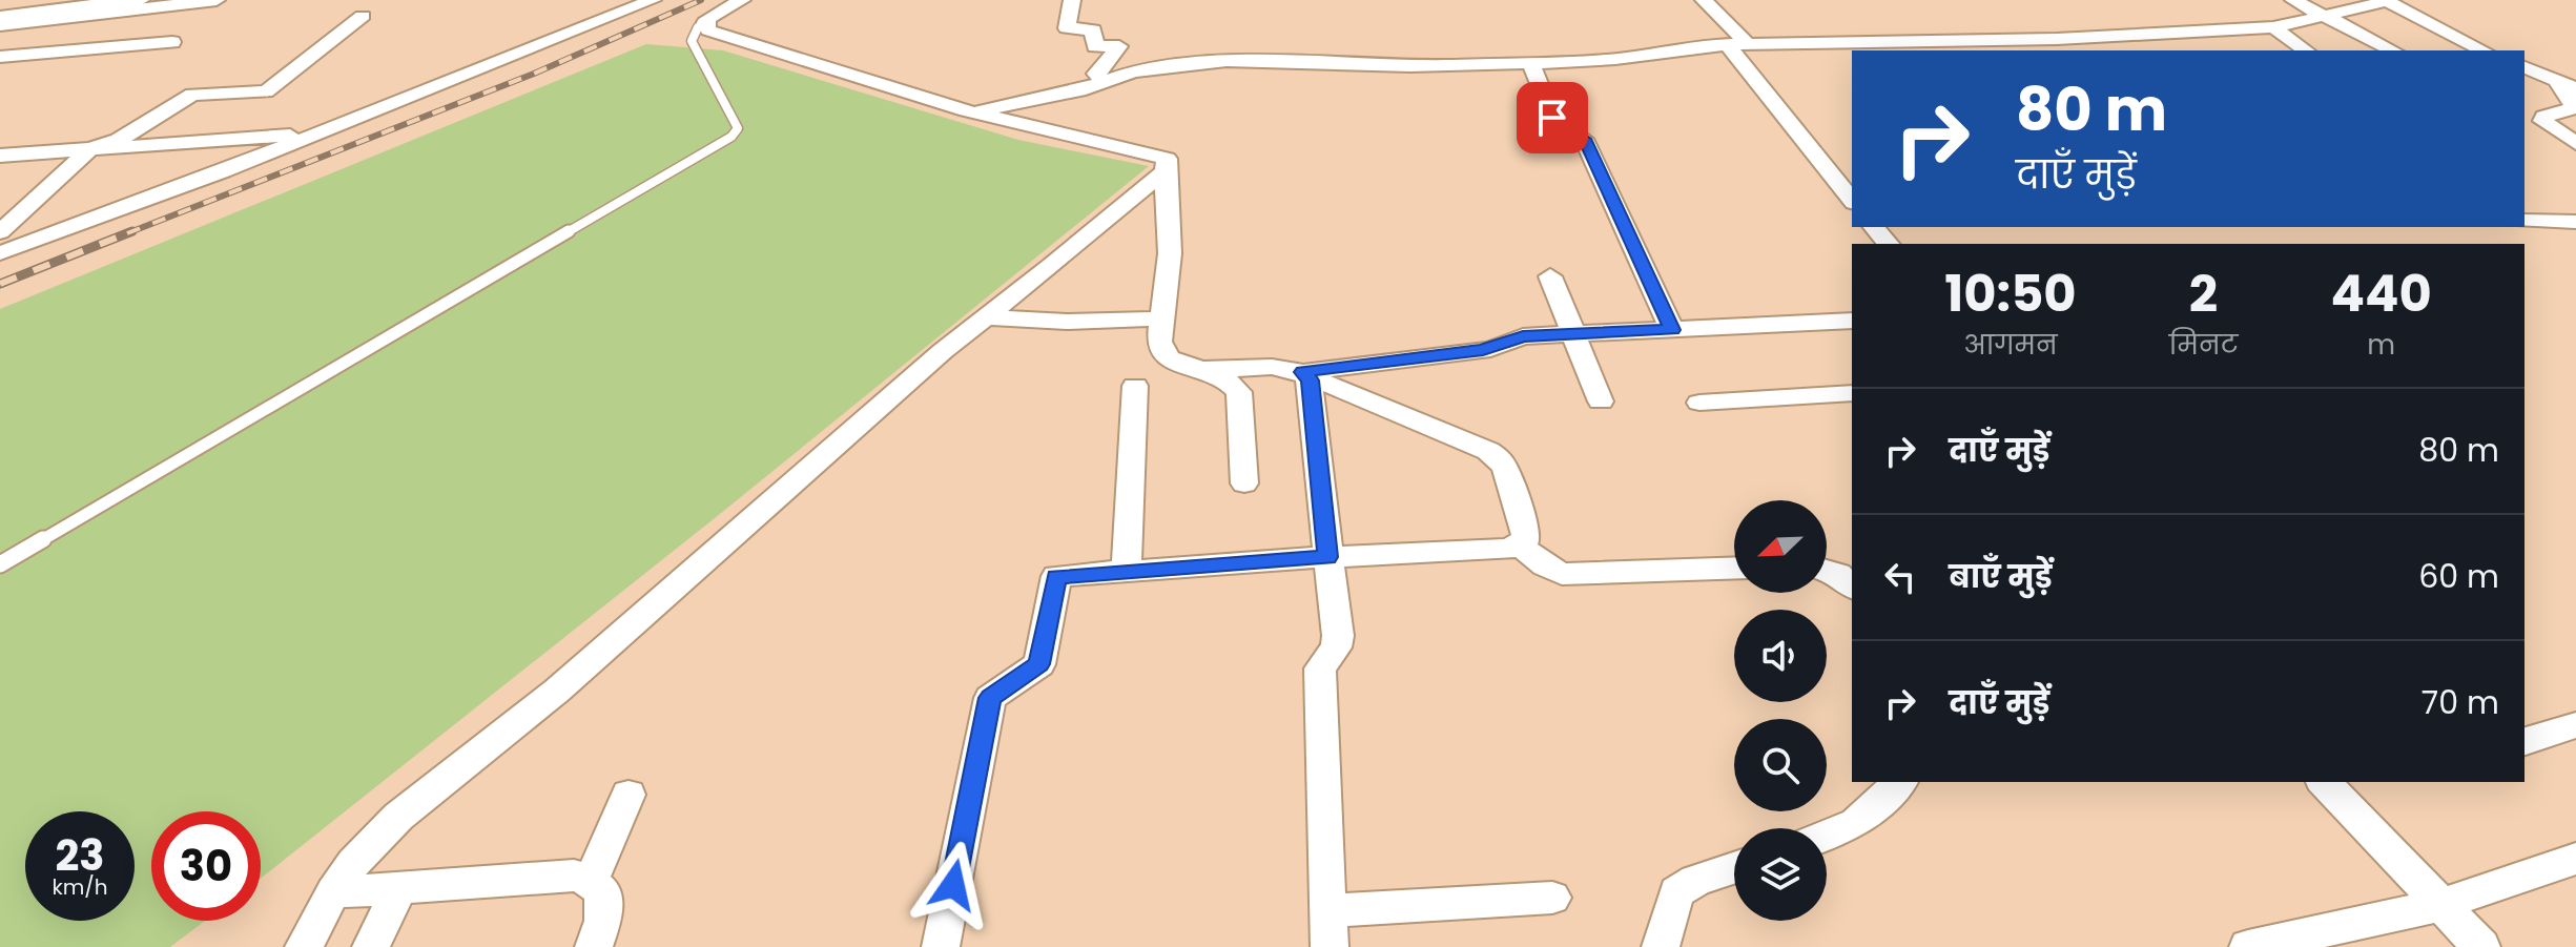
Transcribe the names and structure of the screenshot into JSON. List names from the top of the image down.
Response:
{
  "north": "bottom left",
  "page": {
    "turn": ["80 m", "दाएँ मुड़ें"],
    "eta": [
      "10:50",
      "आगमन",
      "2",
      "मिनट",
      "440",
      "m"
    ],
    "list": [
      {
        "name": "दाएँ मुड़ें",
        "value": "80 m"
      },
      {
        "name": "बाएँ मुड़ें",
        "value": "60 m"
      },
      {
        "name": "दाएँ मुड़ें",
        "value": "70 m"
      }
    ],
    "speed": "23 km/h",
    "limit": "30"
  }
}
